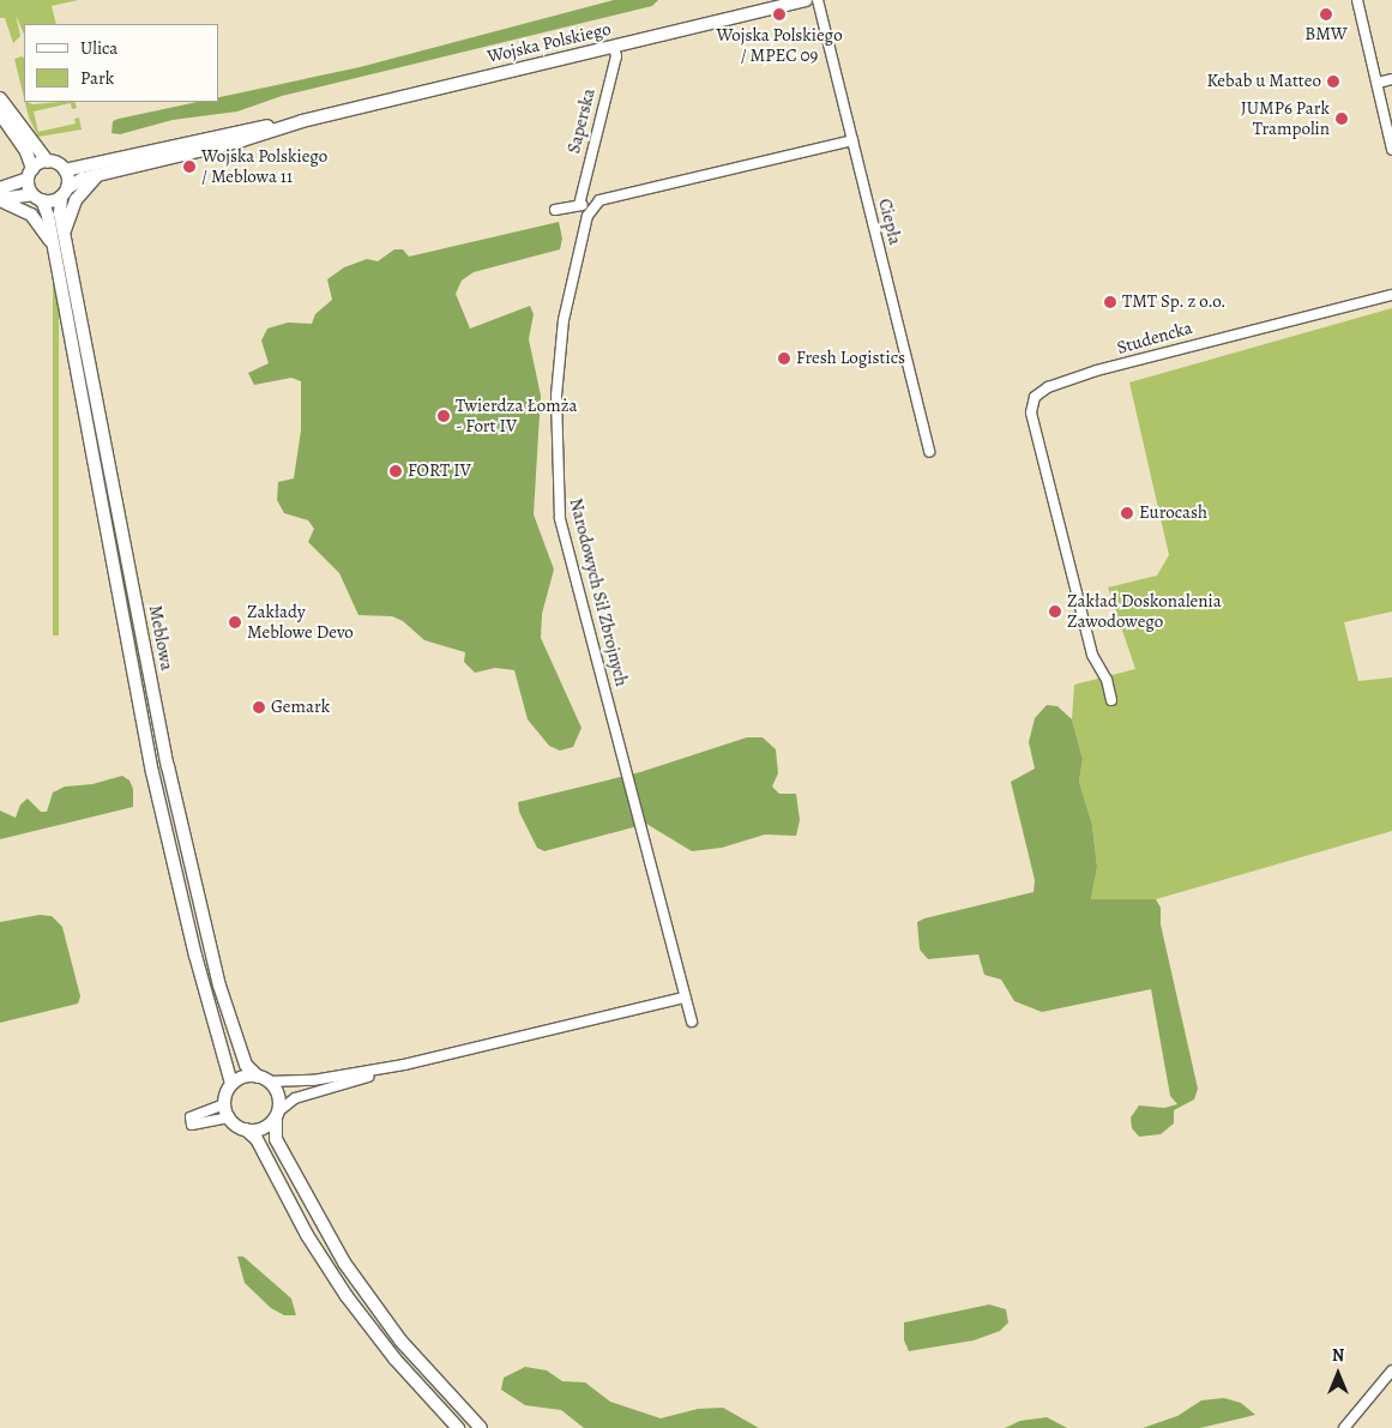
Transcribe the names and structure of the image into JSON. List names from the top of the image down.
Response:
{
  "streets": {
    "main road": ["Wojska Polskiego", "Meblowa"],
    "street": [
      "Saperska",
      "Ciepła",
      "Studencka",
      "Narodowych Sił Zbrojnych"
    ]
  },
  "crossings": [
    ["Wojska Polskiego", "Saperska"],
    ["Wojska Polskiego", "Meblowa"]
  ],
  "places": [
    "Wojska Polskiego / MPEC 09",
    "BMW",
    "Kebab u Matteo",
    "JUMP6 Park Trampolin",
    "Wojska Polskiego / Meblowa 11",
    "TMT Sp. z o.o.",
    "Fresh Logistics",
    "Twierdza Łomża - Fort IV",
    "FORT IV",
    "Eurocash",
    "Zakład Doskonalenia Zawodowego",
    "Zakłady Meblowe Devo",
    "Gemark"
  ],
  "legend": ["Ulica", "Park"],
  "north": "top"
}
